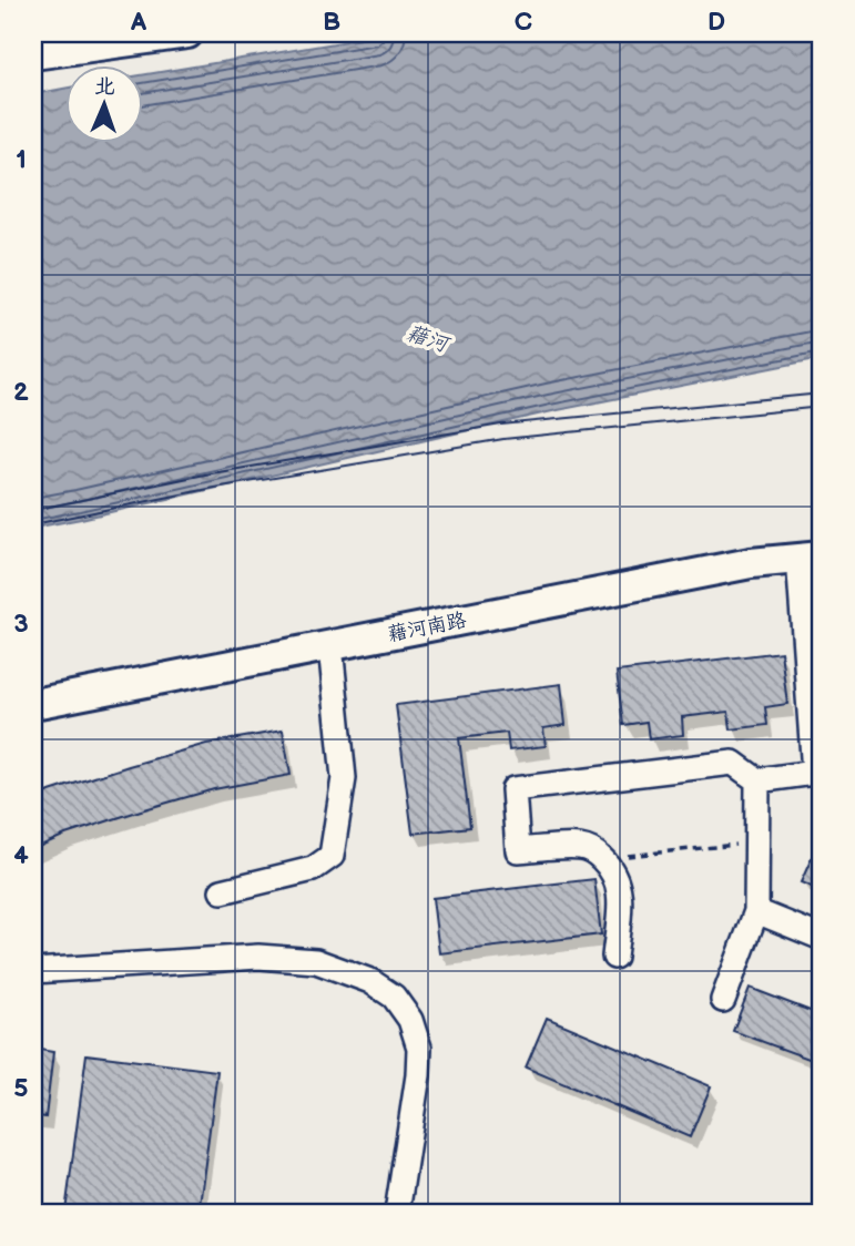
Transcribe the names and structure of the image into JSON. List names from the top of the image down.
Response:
{
  "streets": {
    "main road": ["藉河南路"]
  },
  "water": ["藉河"],
  "north": "top",
  "grid": {
    "columns": [
      "A",
      "B",
      "C",
      "D"
    ],
    "rows": [
      "1",
      "2",
      "3",
      "4",
      "5"
    ]
  }
}
